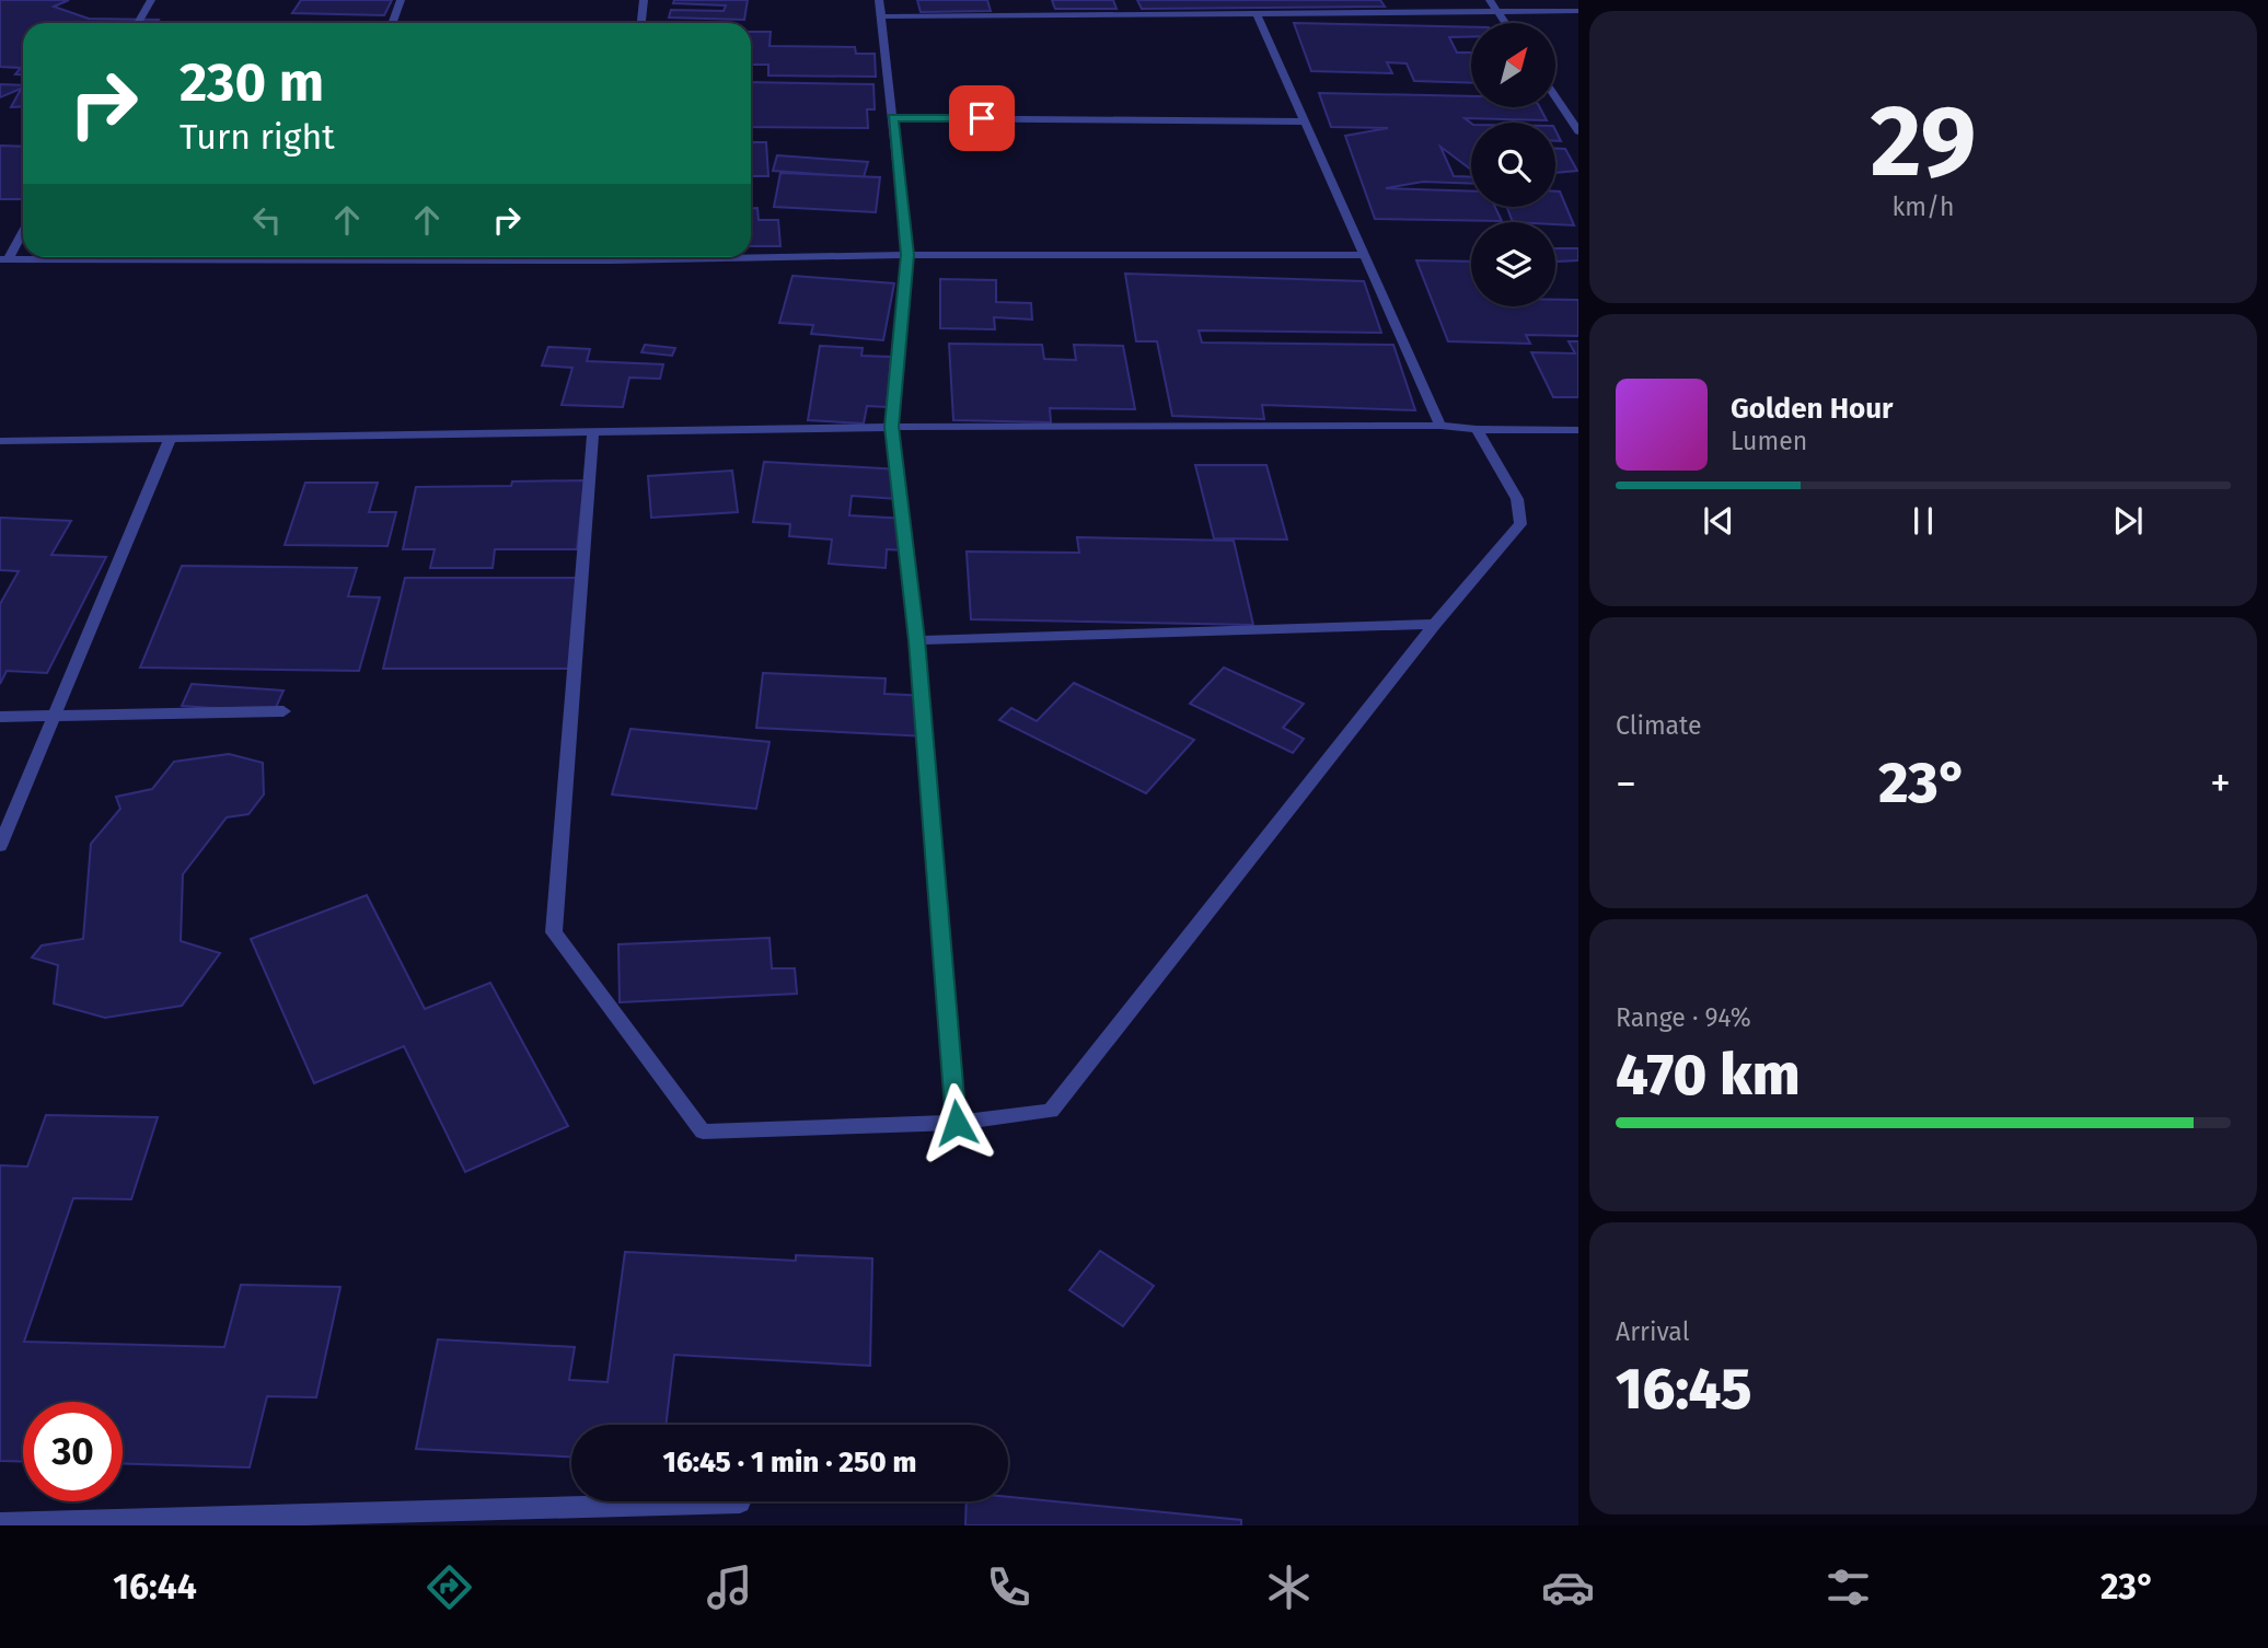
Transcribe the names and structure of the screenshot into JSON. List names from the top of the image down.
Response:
{
  "north": "top right",
  "page": {
    "tile": [
      ["29", "km/h"],
      "Climate",
      ["Range · 94%", "470 km"],
      ["Arrival", "16:45"]
    ],
    "turn": ["230 m", "Turn right"],
    "song": ["Golden Hour", "Lumen"],
    "heat": ["−", "23°", "+"],
    "limit": "30",
    "trip": "16:45 · 1 min · 250 m",
    "tabs": ["16:44", "23°"]
  }
}
